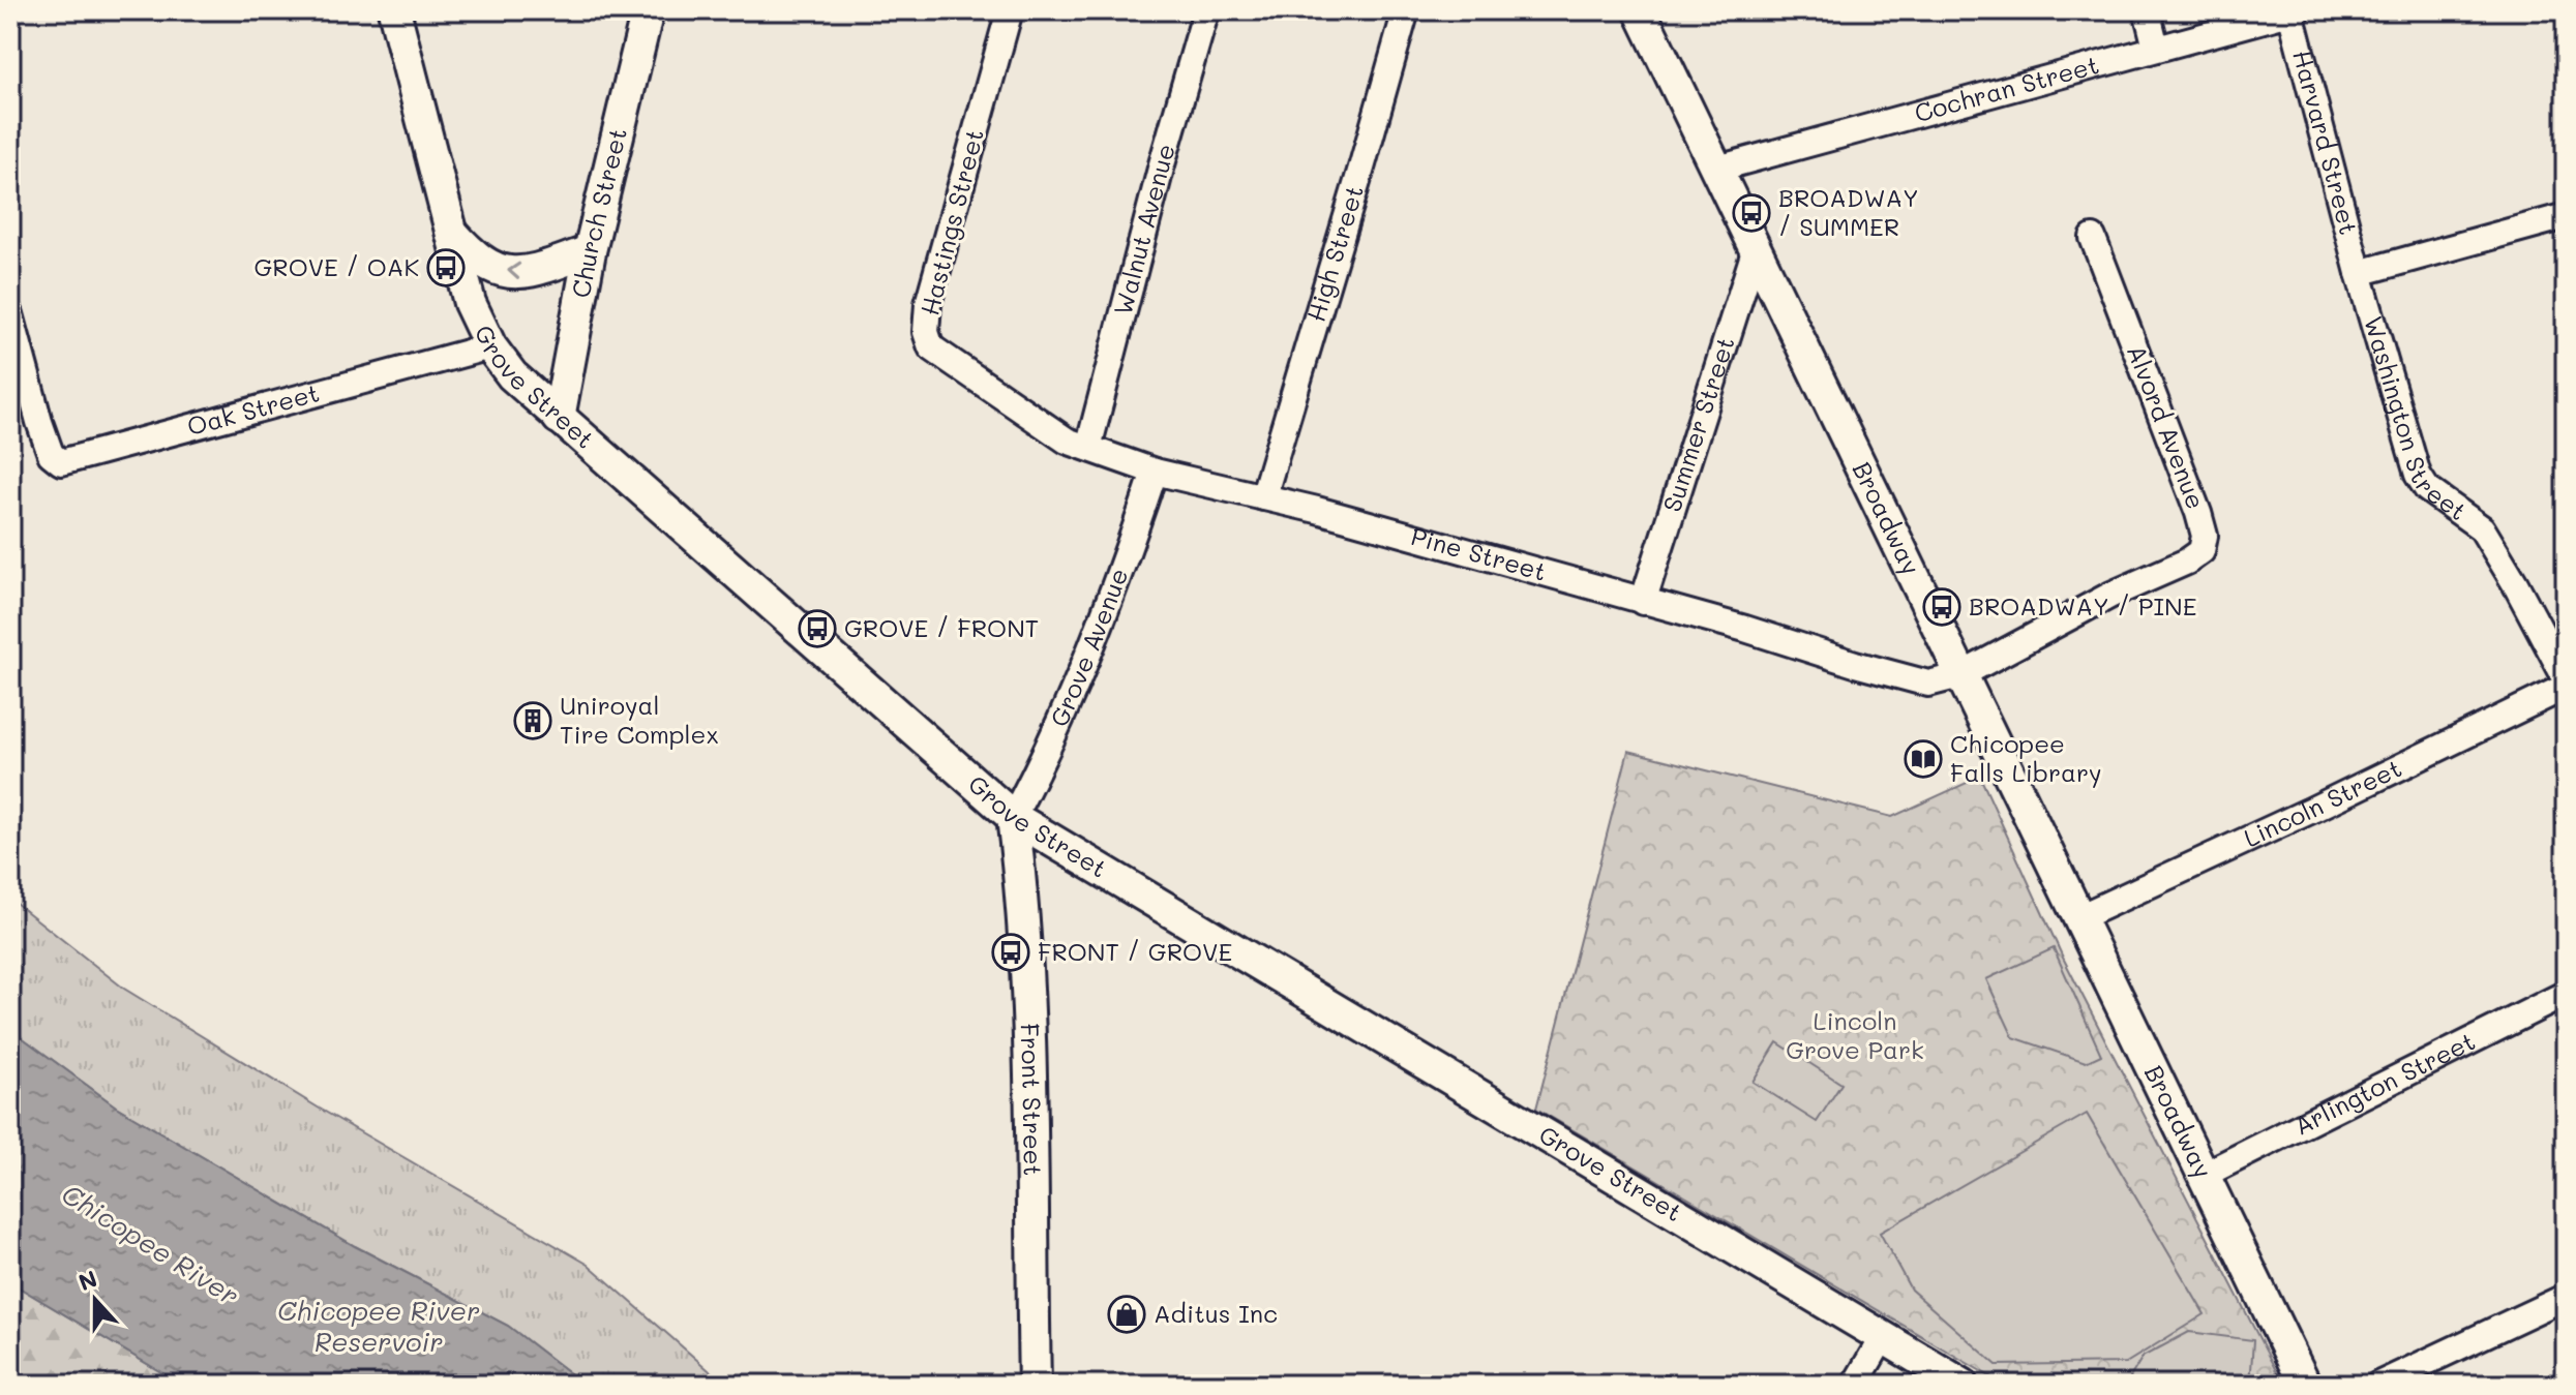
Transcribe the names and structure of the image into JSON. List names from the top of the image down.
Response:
{
  "streets": {
    "main road": [
      "Church Street",
      "Grove Street",
      "Broadway",
      "Front Street"
    ],
    "street": [
      "Cochran Street",
      "Harvard Street",
      "Hastings Street",
      "Walnut Avenue",
      "High Street",
      "Oak Street",
      "Washington Street",
      "Summer Street",
      "Alvord Avenue",
      "Pine Street",
      "Grove Avenue",
      "Lincoln Street",
      "Arlington Street"
    ]
  },
  "crossings": [
    ["Cochran Street", "Harvard Street"],
    ["Cochran Street", "Broadway"],
    ["Harvard Street", "Washington Street"],
    ["Church Street", "Grove Street"],
    ["Hastings Street", "Pine Street"],
    ["Walnut Avenue", "Pine Street"],
    ["High Street", "Pine Street"],
    ["Grove Street", "Oak Street"],
    ["Grove Street", "Grove Avenue"],
    ["Grove Street", "Front Street"],
    ["Summer Street", "Broadway"],
    ["Summer Street", "Pine Street"],
    ["Alvord Avenue", "Broadway"],
    ["Alvord Avenue", "Pine Street"],
    ["Broadway", "Pine Street"],
    ["Broadway", "Lincoln Street"],
    ["Broadway", "Arlington Street"],
    ["Pine Street", "Grove Avenue"],
    ["Grove Avenue", "Front Street"]
  ],
  "water": ["Chicopee River", "Chicopee River Reservoir"],
  "parks": ["Lincoln Grove Park"],
  "places": {
    "bus stop": [
      "BROADWAY / SUMMER",
      "GROVE / OAK",
      "BROADWAY / PINE",
      "GROVE / FRONT",
      "FRONT / GROVE"
    ],
    "building": ["Uniroyal Tire Complex"],
    "library": ["Chicopee Falls Library"],
    "shop": ["Aditus Inc"]
  },
  "north": "top"
}
